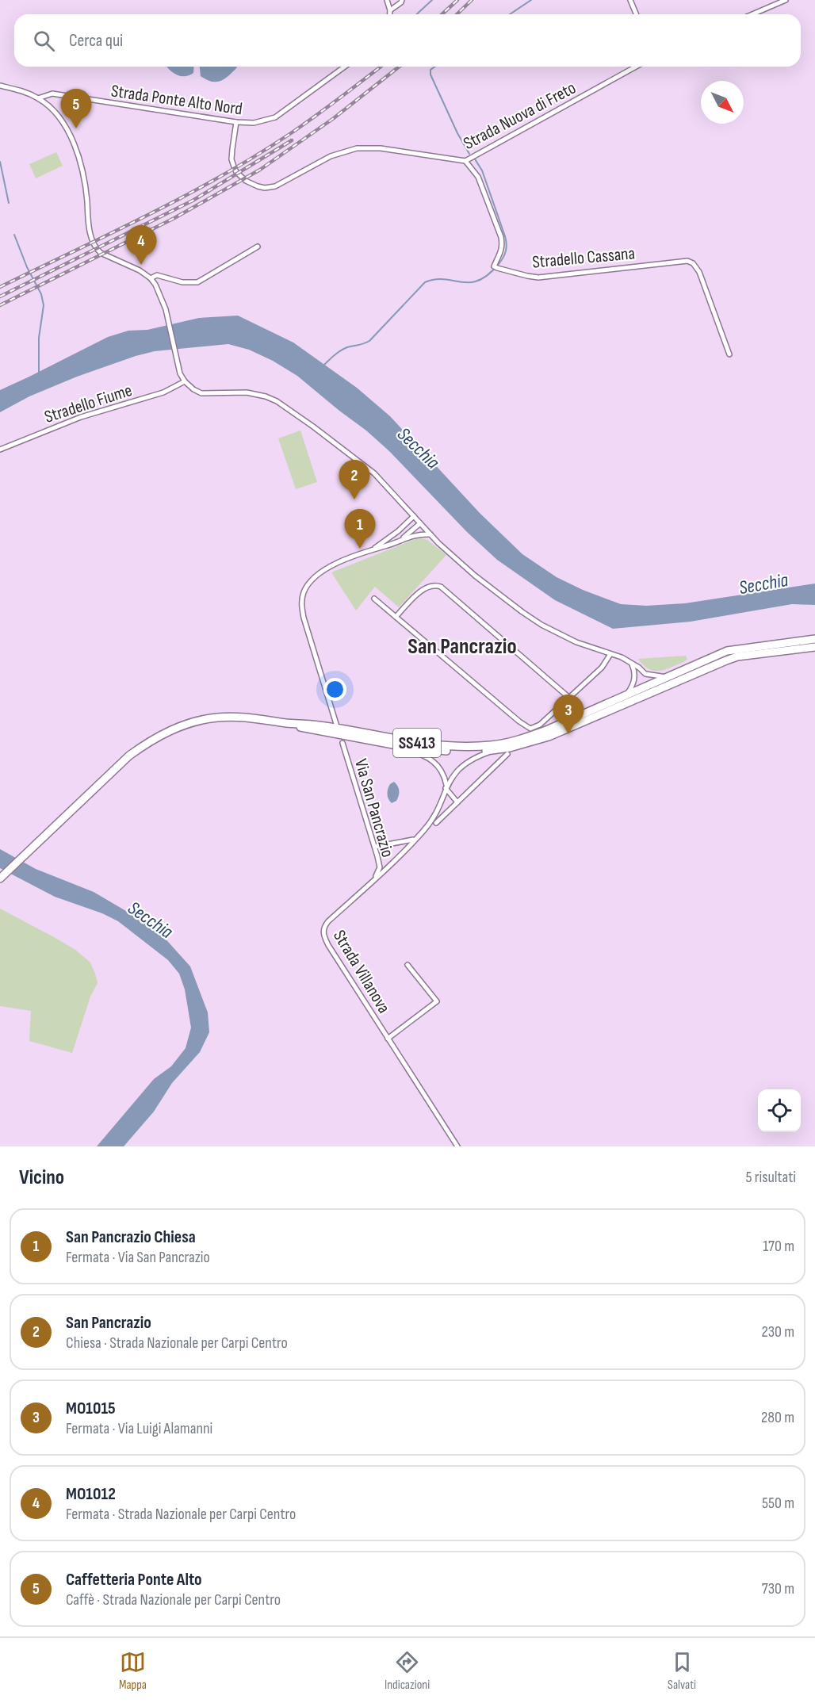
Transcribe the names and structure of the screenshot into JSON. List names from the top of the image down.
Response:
{
  "streets": {
    "main road": ["SS413"],
    "street": [
      "Strada Ponte Alto Nord",
      "Strada Nuova di Freto",
      "Stradello Cassana",
      "Stradello Fiume",
      "Via San Pancrazio",
      "Strada Villanova"
    ]
  },
  "crossings": [
    ["Strada Ponte Alto Nord", "Strada Nuova di Freto"],
    ["Strada Nuova di Freto", "Stradello Cassana"],
    ["Via San Pancrazio", "Strada Villanova"]
  ],
  "districts": ["San Pancrazio"],
  "water": ["Secchia"],
  "north": "bottom right",
  "page": {
    "search": "Cerca qui",
    "pins": [
      "5",
      "4",
      "2",
      "1",
      "3"
    ],
    "heading": ["Vicino", "5 risultati"],
    "list": [
      {
        "mark": "1",
        "name": "San Pancrazio Chiesa",
        "note": "Fermata · Via San Pancrazio",
        "value": "170 m"
      },
      {
        "mark": "2",
        "name": "San Pancrazio",
        "note": "Chiesa · Strada Nazionale per Carpi Centro",
        "value": "230 m"
      },
      {
        "mark": "3",
        "name": "MO1015",
        "note": "Fermata · Via Luigi Alamanni",
        "value": "280 m"
      },
      {
        "mark": "4",
        "name": "MO1012",
        "note": "Fermata · Strada Nazionale per Carpi Centro",
        "value": "550 m"
      },
      {
        "mark": "5",
        "name": "Caffetteria Ponte Alto",
        "note": "Caffè · Strada Nazionale per Carpi Centro",
        "value": "730 m"
      }
    ],
    "nav": ["Mappa", "Indicazioni", "Salvati"]
  }
}
